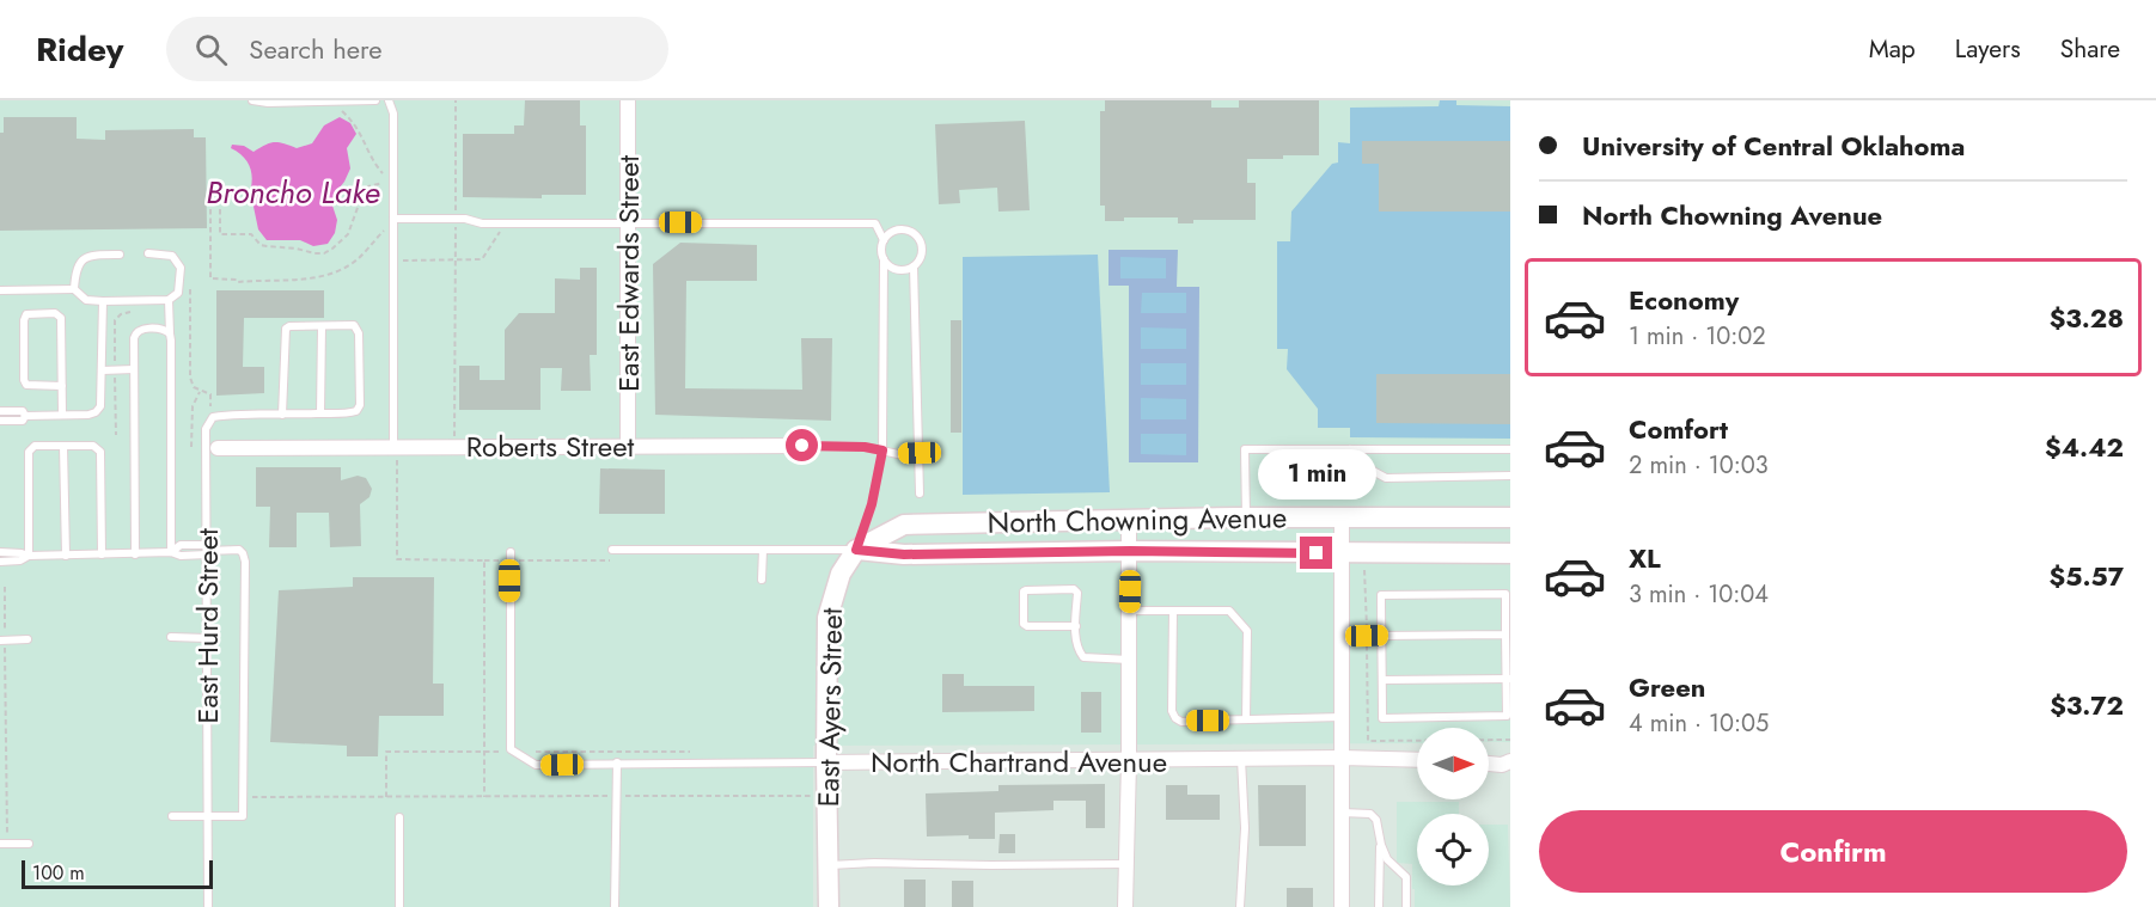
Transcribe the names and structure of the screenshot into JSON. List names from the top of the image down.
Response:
{
  "streets": {
    "street": [
      "East Edwards Street",
      "Roberts Street",
      "North Chowning Avenue",
      "East Ayers Street",
      "North Chartrand Avenue"
    ],
    "lane": ["East Hurd Street"]
  },
  "crossings": [
    ["East Edwards Street", "Roberts Street"],
    ["Roberts Street", "East Ayers Street"],
    ["North Chowning Avenue", "East Ayers Street"],
    ["East Ayers Street", "North Chartrand Avenue"]
  ],
  "water": ["Broncho Lake"],
  "scale_bar": "100 m",
  "north": "right",
  "page": {
    "header": "Ridey",
    "search": "Search here",
    "nav": ["Map", "Layers", "Share"],
    "banner": ["University of Central Oklahoma", "North Chowning Avenue"],
    "list": [
      {
        "name": "Economy",
        "note": "1 min · 10:02",
        "value": "$3.28"
      },
      {
        "name": "Comfort",
        "note": "2 min · 10:03",
        "value": "$4.42"
      },
      {
        "name": "XL",
        "note": "3 min · 10:04",
        "value": "$5.57"
      },
      {
        "name": "Green",
        "note": "4 min · 10:05",
        "value": "$3.72"
      }
    ],
    "bubble": "1 min",
    "buttons": "Confirm",
    "scale": "100 m"
  }
}
